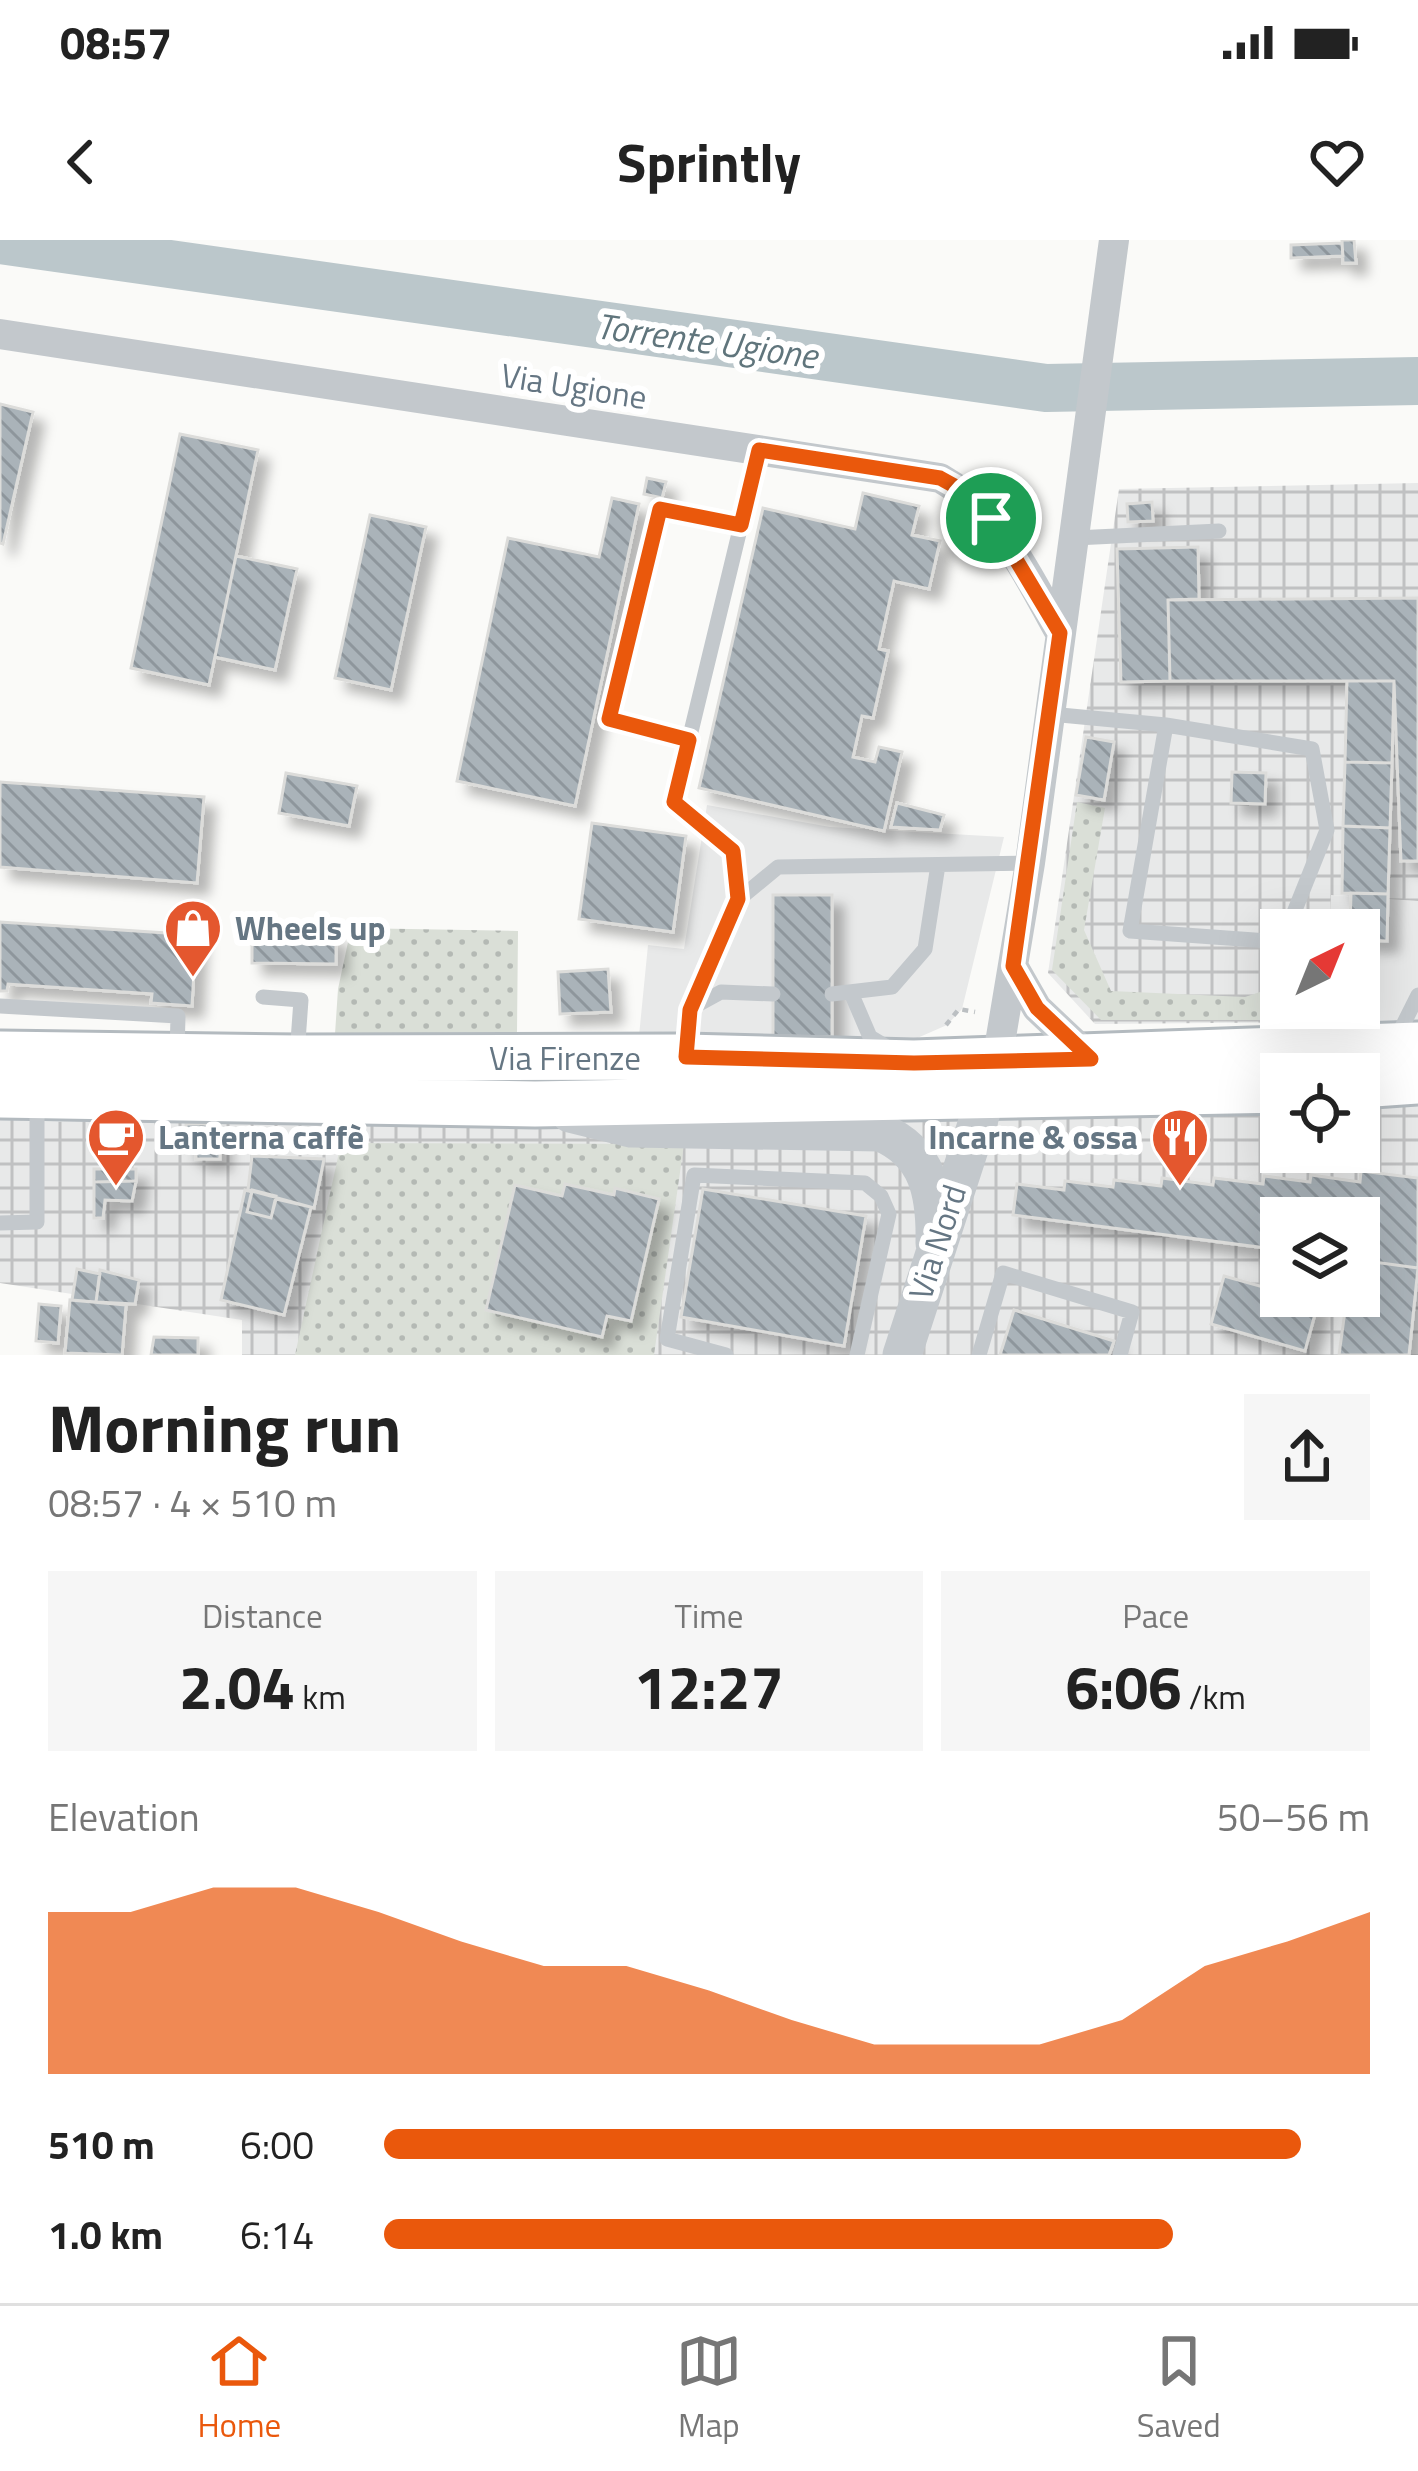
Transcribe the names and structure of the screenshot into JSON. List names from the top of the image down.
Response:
{
  "streets": {
    "main road": ["Via Firenze"],
    "street": ["Via Ugione", "Via Nord"]
  },
  "crossings": [
    ["Via Firenze", "Via Nord"]
  ],
  "water": ["Torrente Ugione"],
  "places": {
    "shop": ["Wheels up"],
    "cafe": ["Lanterna caffè"],
    "restaurant": ["Incarne & ossa"]
  },
  "north": "top right",
  "page": {
    "status": "08:57",
    "header": "Sprintly",
    "heading": ["Morning run", "08:57 · 4 × 510 m"],
    "stats": [
      ["Distance", "2.04 km"],
      ["Time", "12:27"],
      ["Pace", "6:06 /km"]
    ],
    "chart": ["Elevation", "50–56 m"],
    "list": [
      {
        "name": "510 m",
        "note": "6:00"
      },
      {
        "name": "1.0 km",
        "note": "6:14"
      }
    ],
    "tabs": ["Home", "Map", "Saved"]
  }
}
